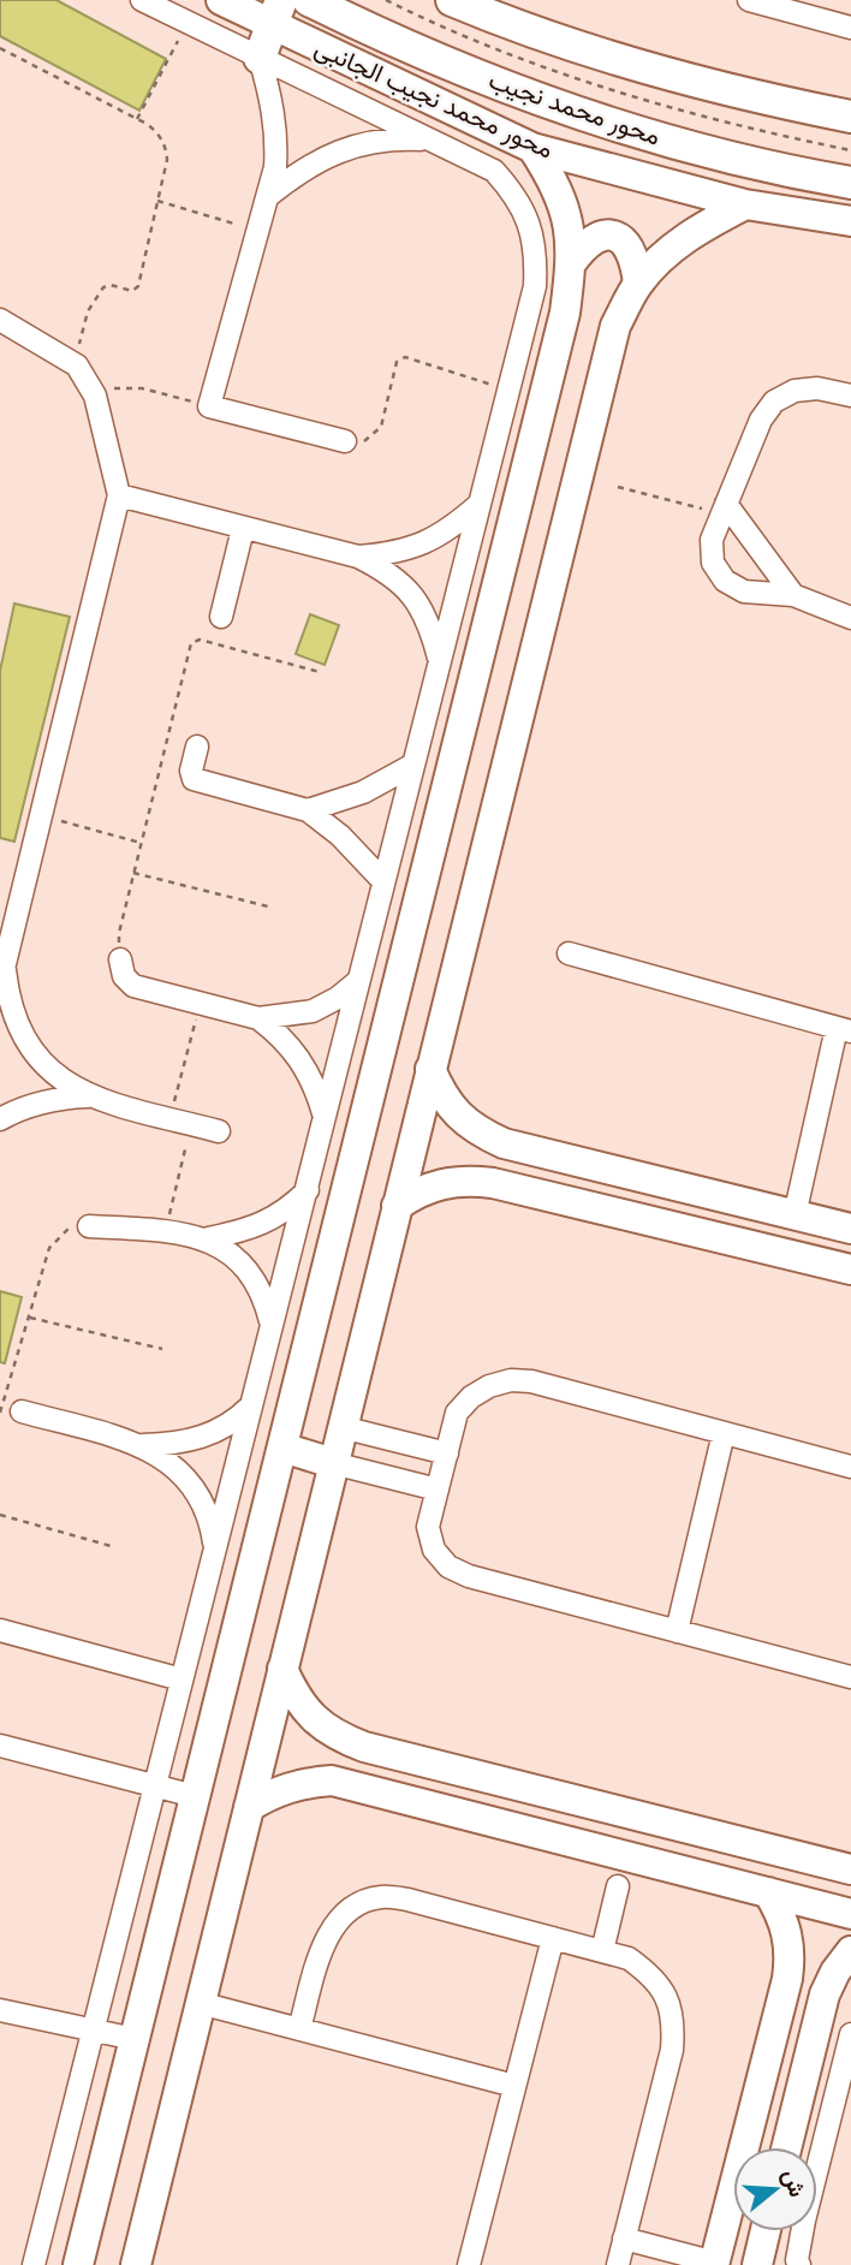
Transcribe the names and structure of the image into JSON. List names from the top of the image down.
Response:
{
  "streets": {
    "main road": ["محور محمد نجيب"],
    "street": ["محور محمد نجيب الجانبى"]
  },
  "north": "right"
}
